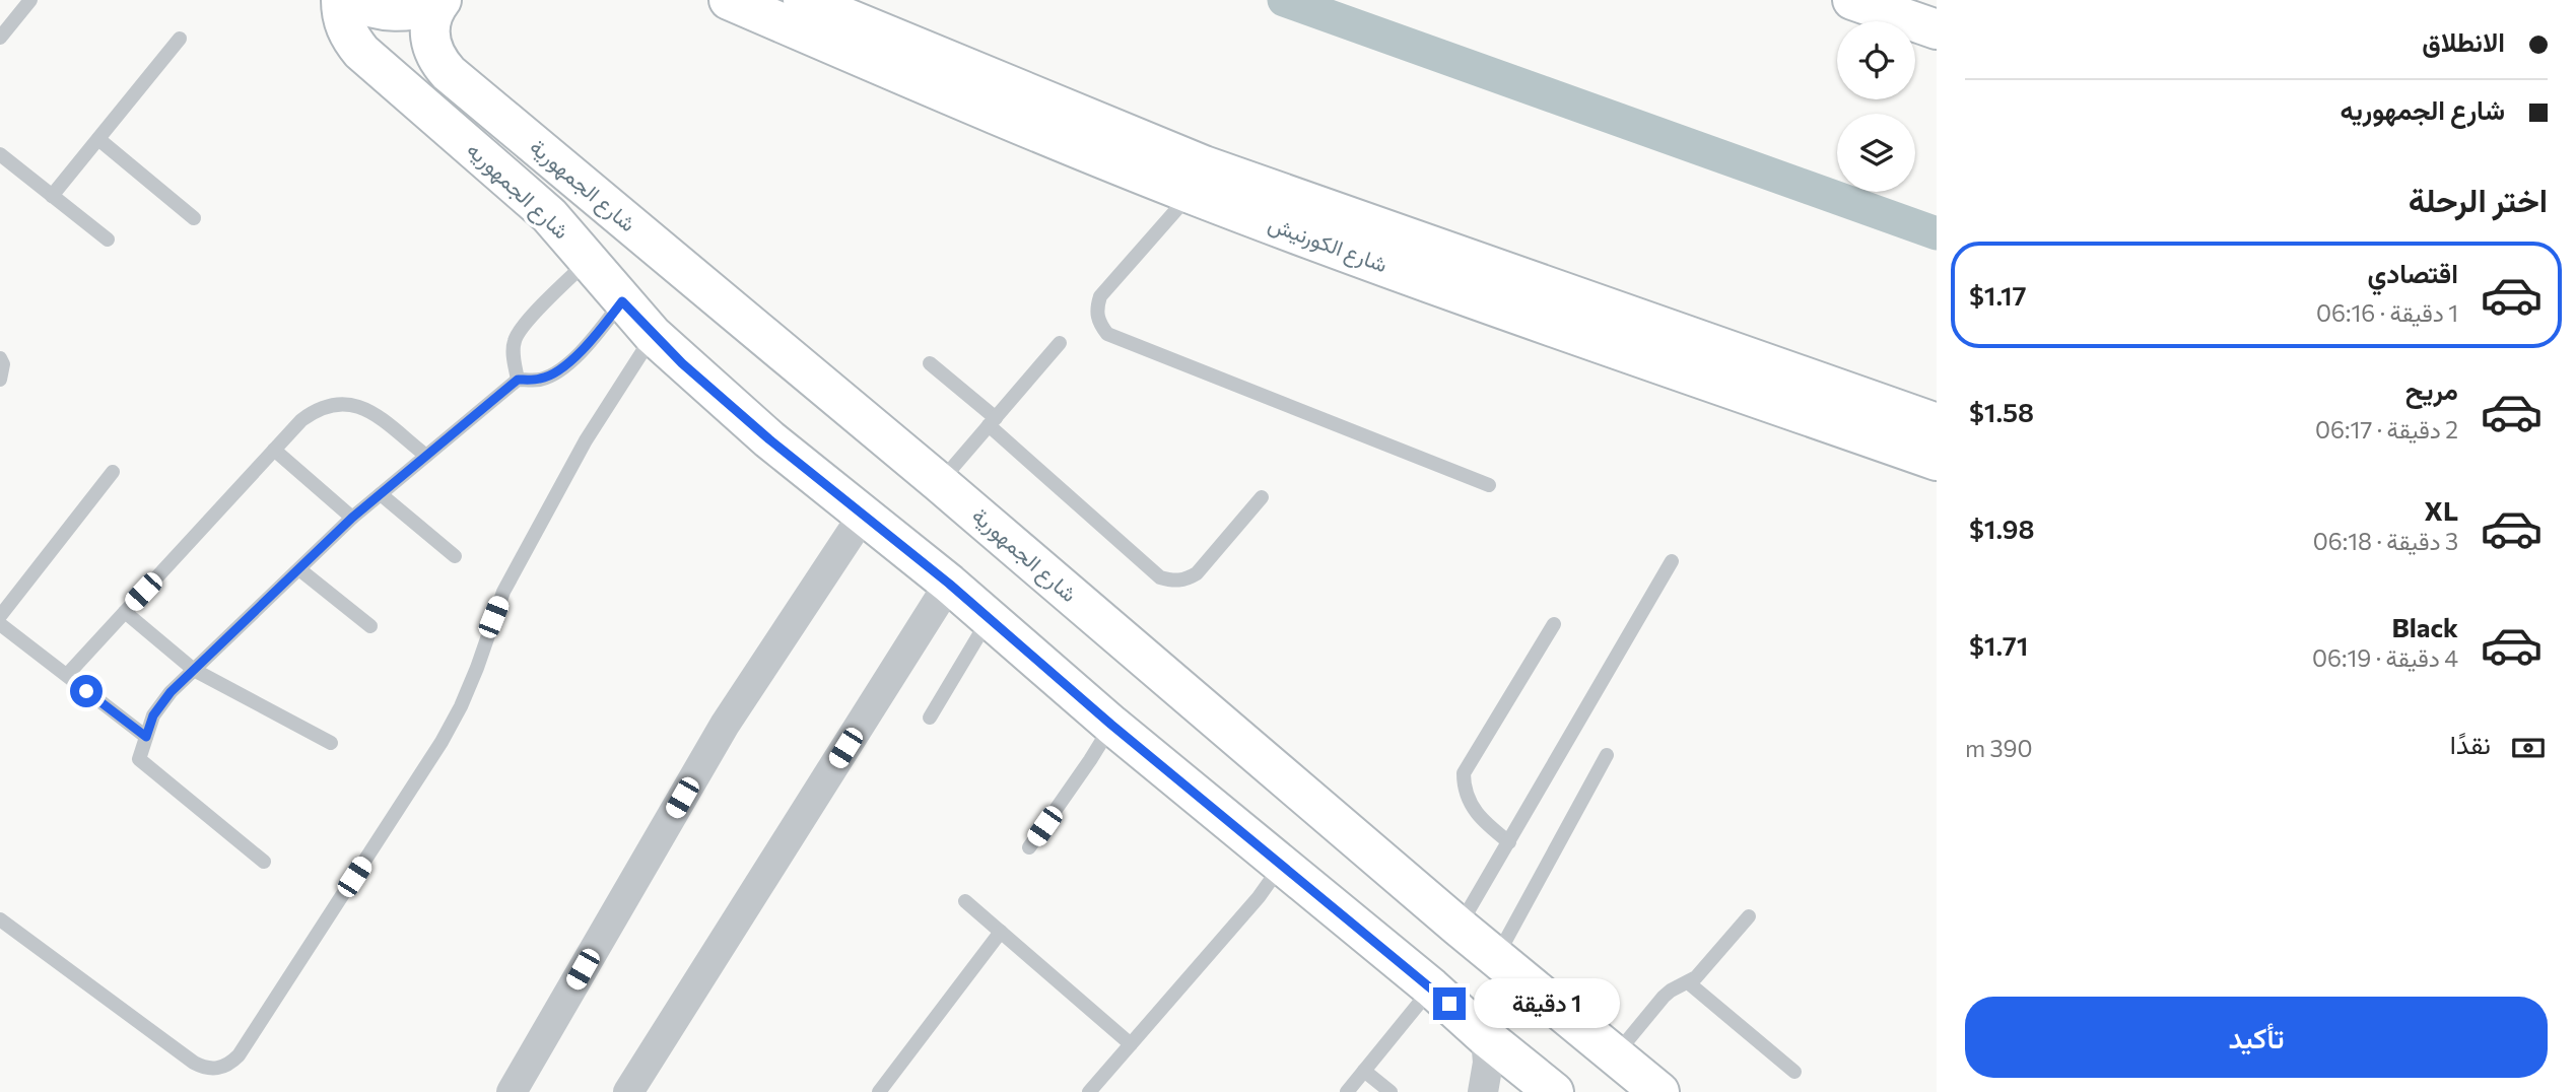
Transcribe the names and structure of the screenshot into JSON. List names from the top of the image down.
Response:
{
  "streets": {
    "main road": ["شارع الجمهورية", "شارع الجمهوريه", "شارع الكورنيش"]
  },
  "page": {
    "banner": ["الانطلاق", "شارع الجمهوريه"],
    "heading": "اختر الرحلة",
    "list": [
      {
        "name": "اقتصادي",
        "note": "1 دقيقة · 06:16",
        "value": "$1.17"
      },
      {
        "name": "مريح",
        "note": "2 دقيقة · 06:17",
        "value": "$1.58"
      },
      {
        "name": "XL",
        "note": "3 دقيقة · 06:18",
        "value": "$1.98"
      },
      {
        "name": "Black",
        "note": "4 دقيقة · 06:19",
        "value": "$1.71"
      }
    ],
    "pay": ["نقدًا", "390 m"],
    "bubble": "1 دقيقة",
    "buttons": "تأكيد"
  }
}
